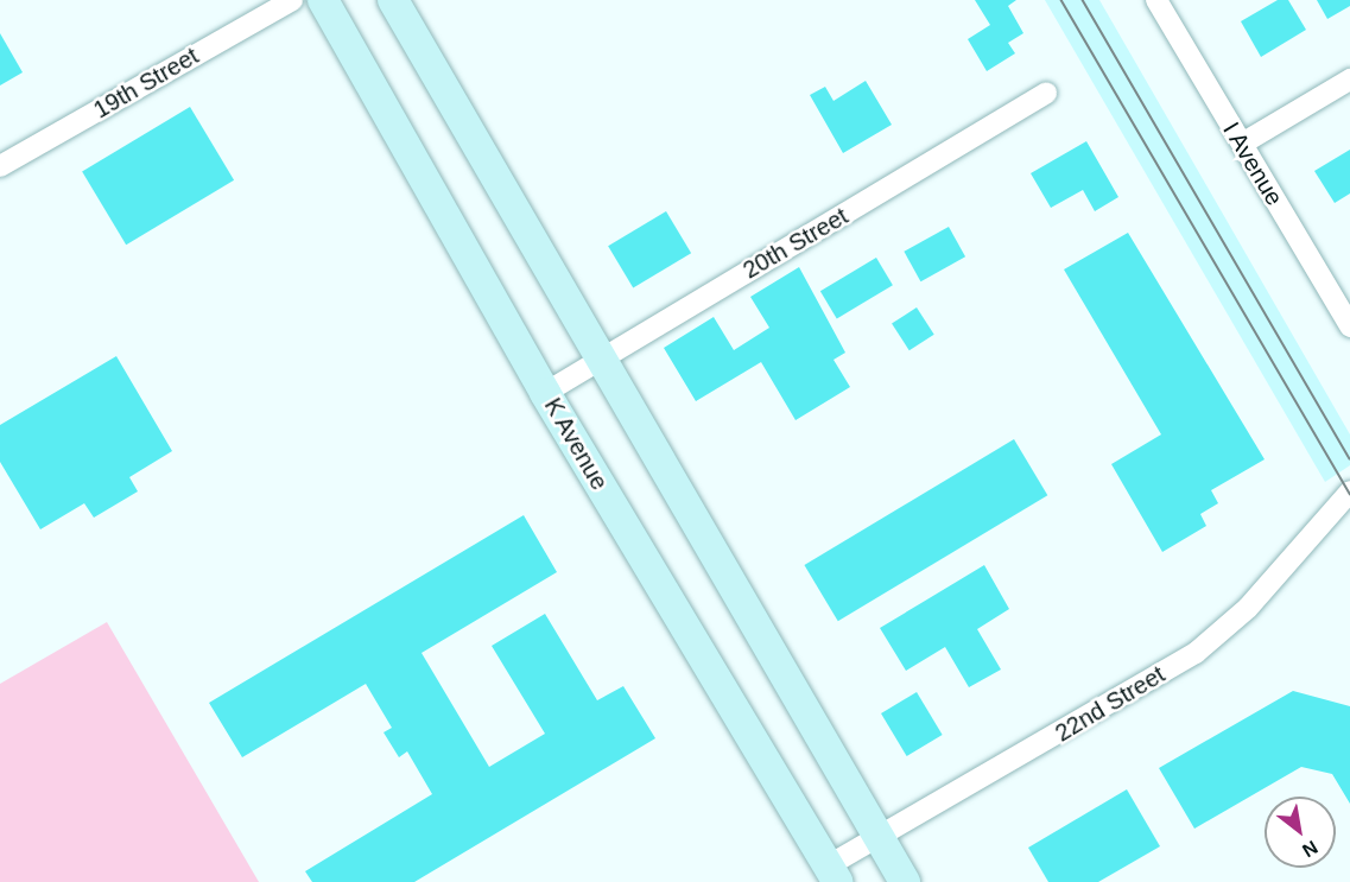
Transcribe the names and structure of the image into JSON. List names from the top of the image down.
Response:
{
  "streets": {
    "main road": ["K Avenue"],
    "street": [
      "19th Street",
      "I Avenue",
      "20th Street",
      "22nd Street"
    ]
  },
  "crossings": [
    ["20th Street", "K Avenue"],
    ["K Avenue", "22nd Street"]
  ],
  "north": "bottom right"
}
